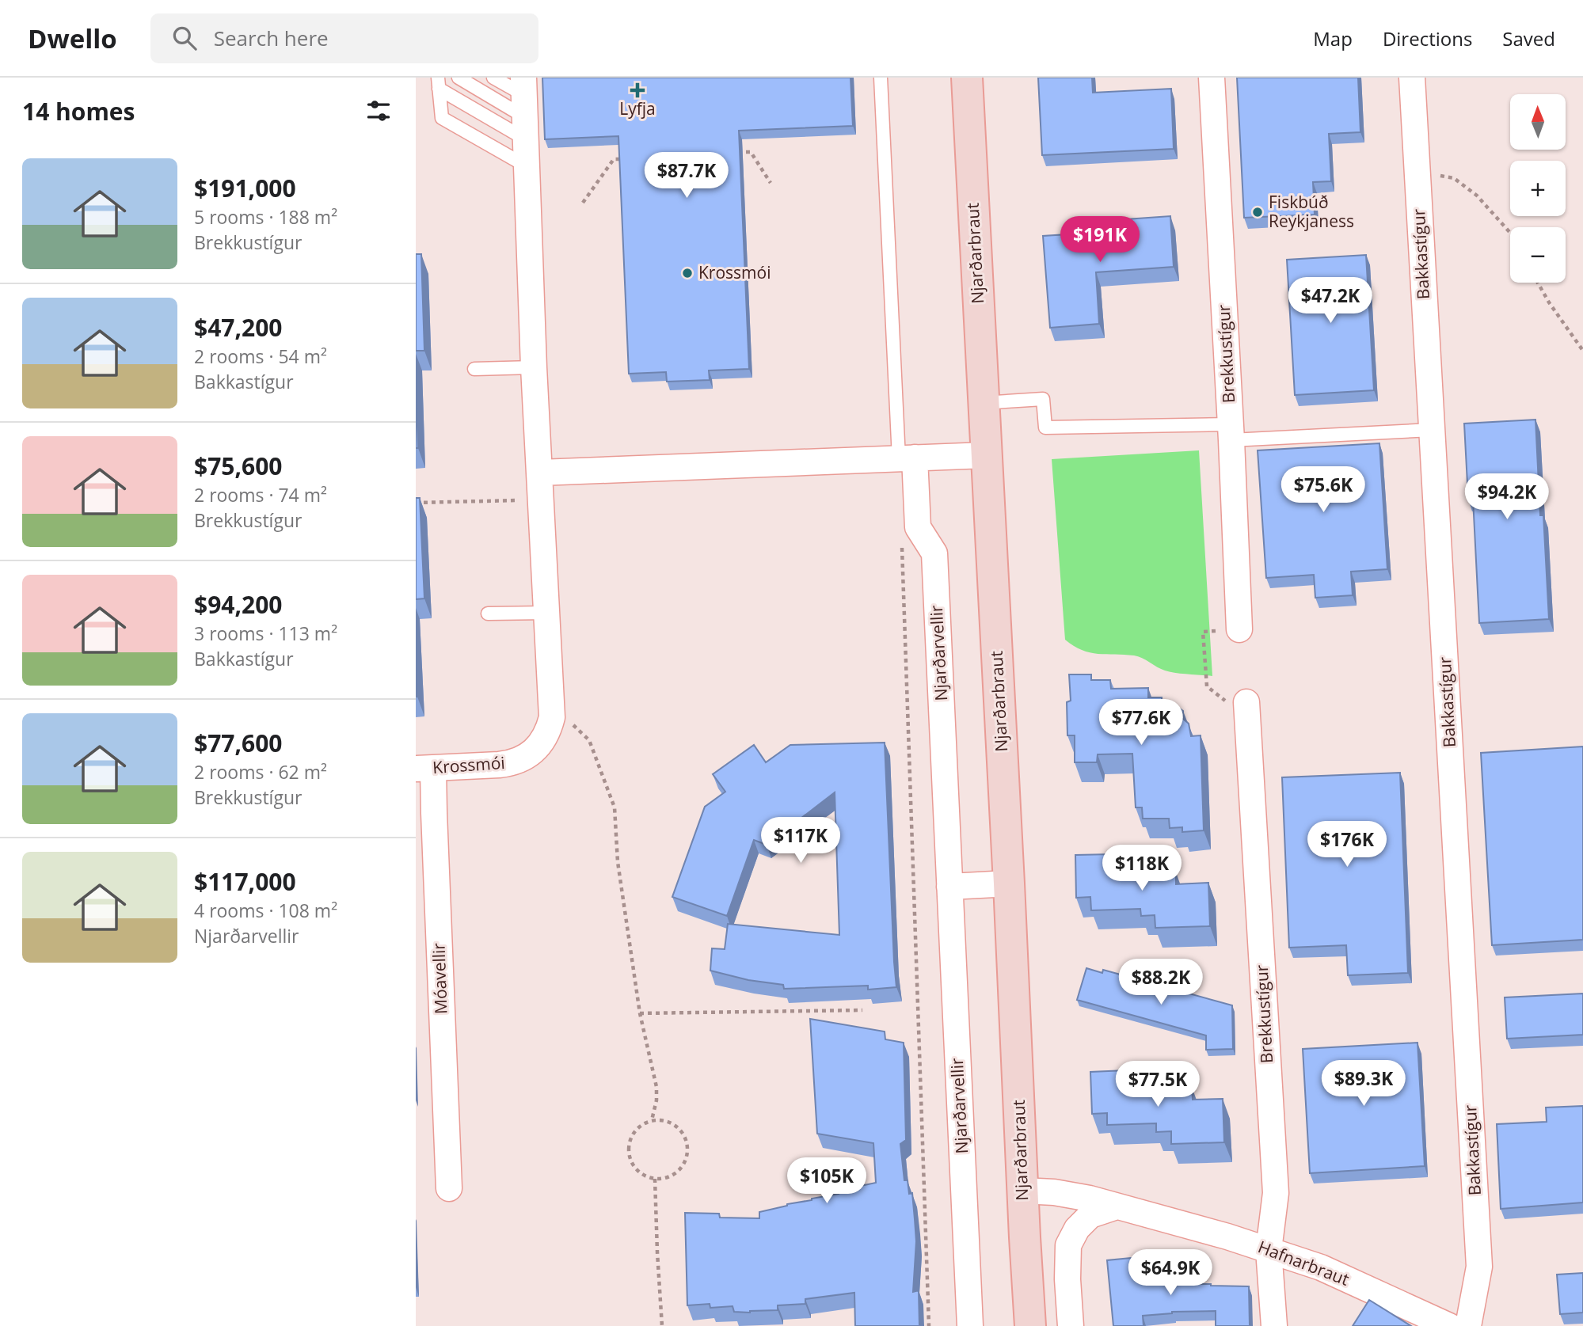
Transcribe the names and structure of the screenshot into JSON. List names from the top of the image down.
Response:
{
  "streets": {
    "main road": ["Njarðarbraut"],
    "street": [
      "Bakkastígur",
      "Brekkustígur",
      "Njarðarvellir",
      "Krossmói",
      "Móavellir",
      "Hafnarbraut"
    ]
  },
  "crossings": [
    ["Njarðarbraut", "Hafnarbraut"],
    ["Brekkustígur", "Hafnarbraut"],
    ["Krossmói", "Móavellir"]
  ],
  "places": {
    "health": ["Lyfja"],
    "other": ["Fiskbúð Reykjaness", "Krossmói"]
  },
  "north": "top",
  "page": {
    "header": "Dwello",
    "search": "Search here",
    "nav": ["Map", "Directions", "Saved"],
    "heading": "14 homes",
    "map_buttons": ["+", "−"],
    "list": [
      {
        "name": "$191,000",
        "note": "5 rooms · 188 m² · Brekkustígur"
      },
      {
        "name": "$47,200",
        "note": "2 rooms · 54 m² · Bakkastígur"
      },
      {
        "name": "$75,600",
        "note": "2 rooms · 74 m² · Brekkustígur"
      },
      {
        "name": "$94,200",
        "note": "3 rooms · 113 m² · Bakkastígur"
      },
      {
        "name": "$77,600",
        "note": "2 rooms · 62 m² · Brekkustígur"
      },
      {
        "name": "$117,000",
        "note": "4 rooms · 108 m² · Njarðarvellir"
      }
    ],
    "price": [
      "$87.7K",
      "$191K",
      "$47.2K",
      "$75.6K",
      "$94.2K",
      "$77.6K",
      "$117K",
      "$176K",
      "$118K",
      "$88.2K",
      "$89.3K",
      "$77.5K",
      "$105K",
      "$64.9K"
    ]
  }
}
